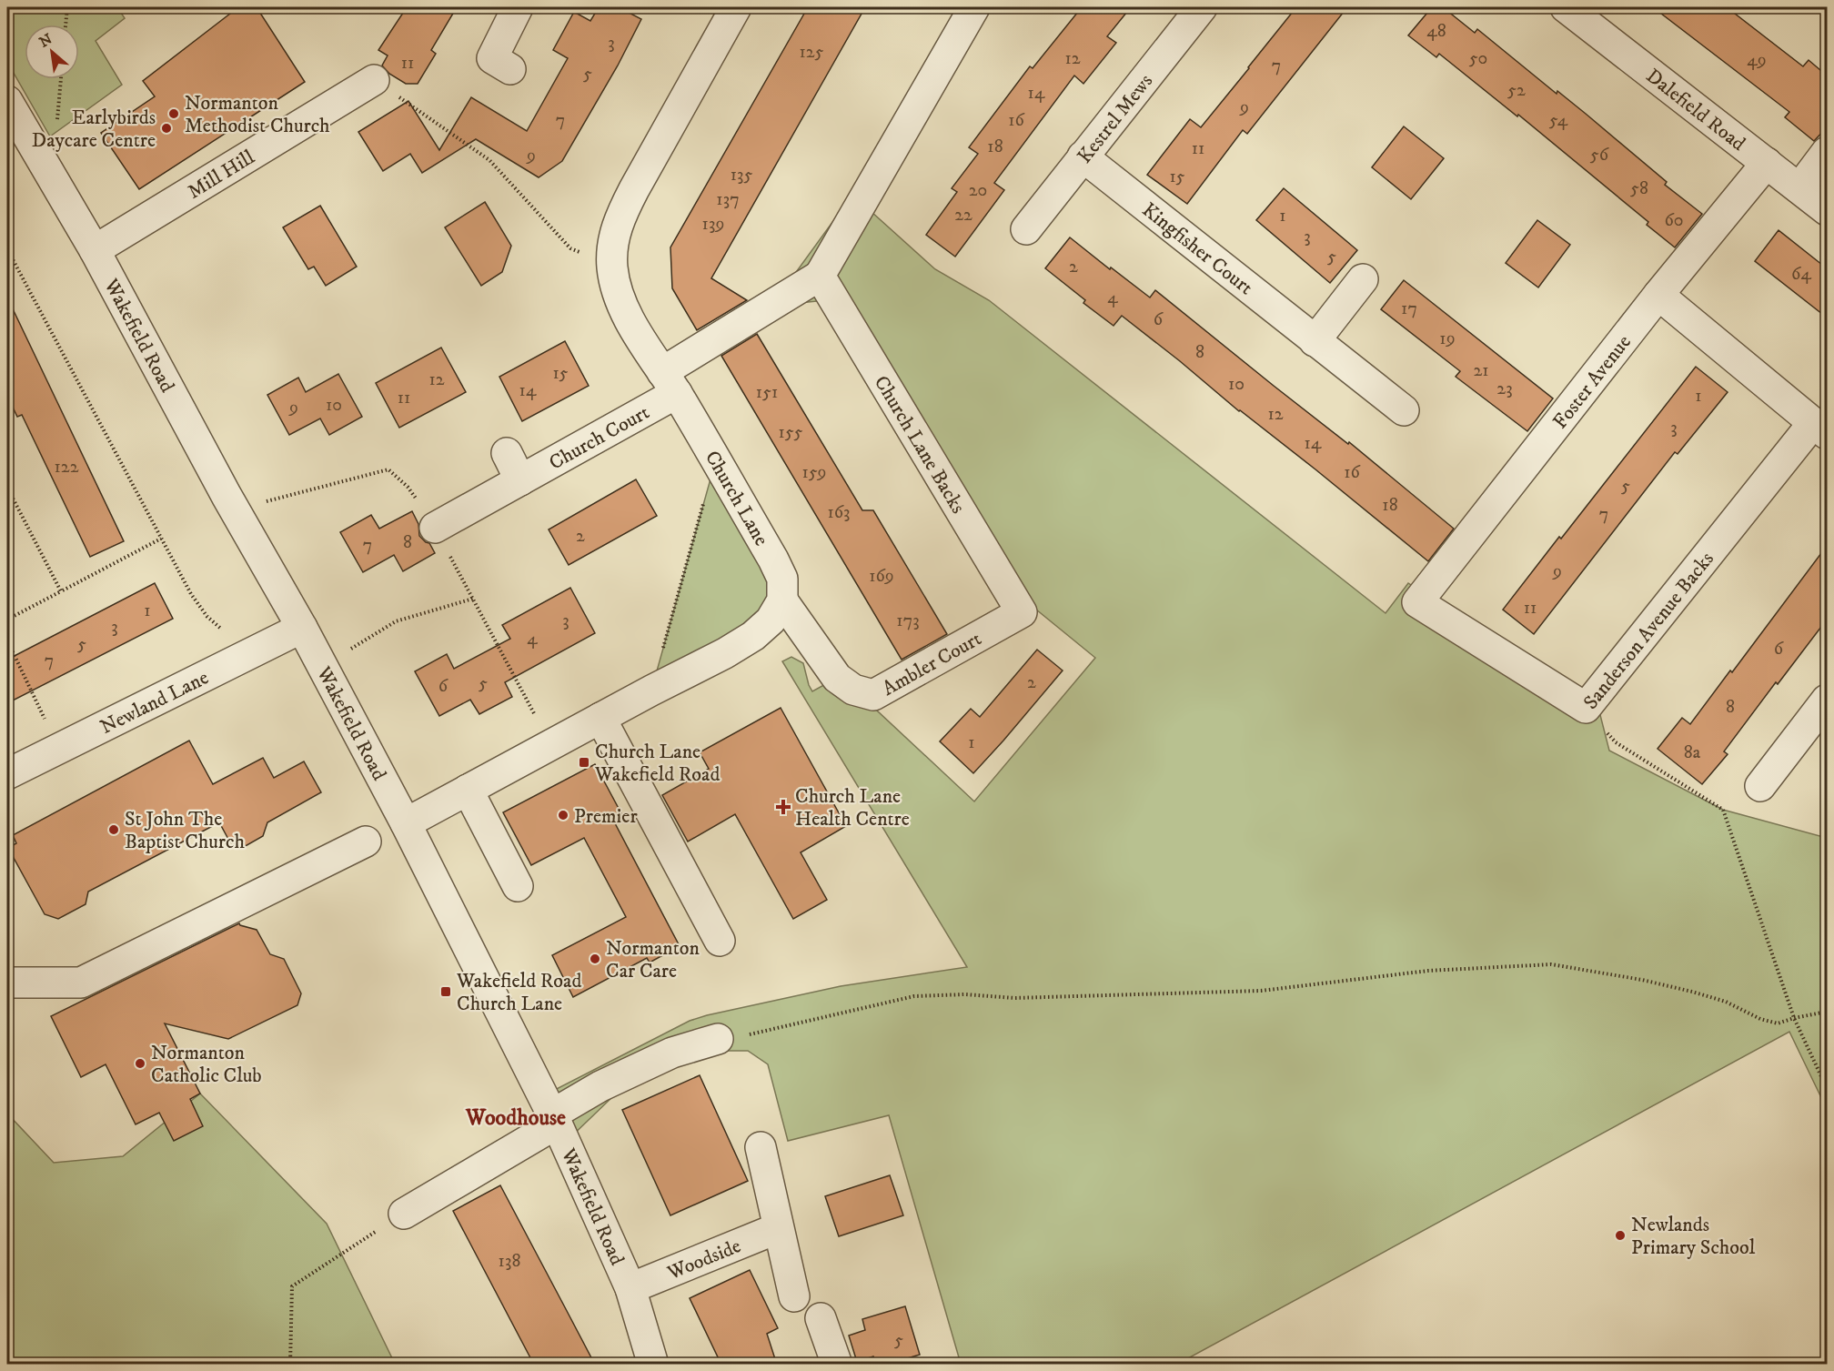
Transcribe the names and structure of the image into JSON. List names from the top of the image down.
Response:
{
  "streets": {
    "street": [
      "Dalefield Road",
      "Kestrel Mews",
      "Mill Hill",
      "Kingfisher Court",
      "Wakefield Road",
      "Foster Avenue",
      "Church Court",
      "Church Lane Backs",
      "Church Lane",
      "Sanderson Avenue Backs",
      "Ambler Court",
      "Newland Lane",
      "Woodside"
    ]
  },
  "crossings": [
    ["Dalefield Road", "Foster Avenue"],
    ["Kestrel Mews", "Kingfisher Court"],
    ["Mill Hill", "Wakefield Road"],
    ["Wakefield Road", "Newland Lane"],
    ["Wakefield Road", "Woodside"],
    ["Foster Avenue", "Sanderson Avenue Backs"],
    ["Church Court", "Church Lane"],
    ["Church Lane Backs", "Ambler Court"],
    ["Church Lane", "Ambler Court"]
  ],
  "districts": ["Woodhouse"],
  "places": {
    "other": [
      "Normanton Methodist Church",
      "Earlybirds Daycare Centre",
      "Premier",
      "St John The Baptist Church",
      "Normanton Car Care",
      "Normanton Catholic Club",
      "Newlands Primary School"
    ],
    "transit": ["Church Lane Wakefield Road", "Wakefield Road Church Lane"],
    "health": ["Church Lane Health Centre"]
  },
  "house_numbers": [
    "48",
    "3",
    "125",
    "12",
    "50",
    "49",
    "11",
    "7",
    "5",
    "52",
    "14",
    "9",
    "7",
    "16",
    "54",
    "18",
    "11",
    "56",
    "9",
    "135",
    "15",
    "58",
    "20",
    "137",
    "22",
    "1",
    "60",
    "139",
    "3",
    "5",
    "2",
    "64",
    "4",
    "17",
    "6",
    "19",
    "8",
    "21",
    "15",
    "12",
    "10",
    "23",
    "14",
    "151",
    "1",
    "11",
    "10",
    "9",
    "12",
    "3",
    "155",
    "14",
    "122",
    "159",
    "16",
    "5",
    "18",
    "163",
    "7",
    "2",
    "8",
    "7",
    "9",
    "169",
    "11",
    "1",
    "3",
    "173",
    "3",
    "4",
    "5",
    "6",
    "7",
    "2",
    "5",
    "6",
    "8",
    "1",
    "8a",
    "138",
    "5"
  ],
  "north": "top left"
}
